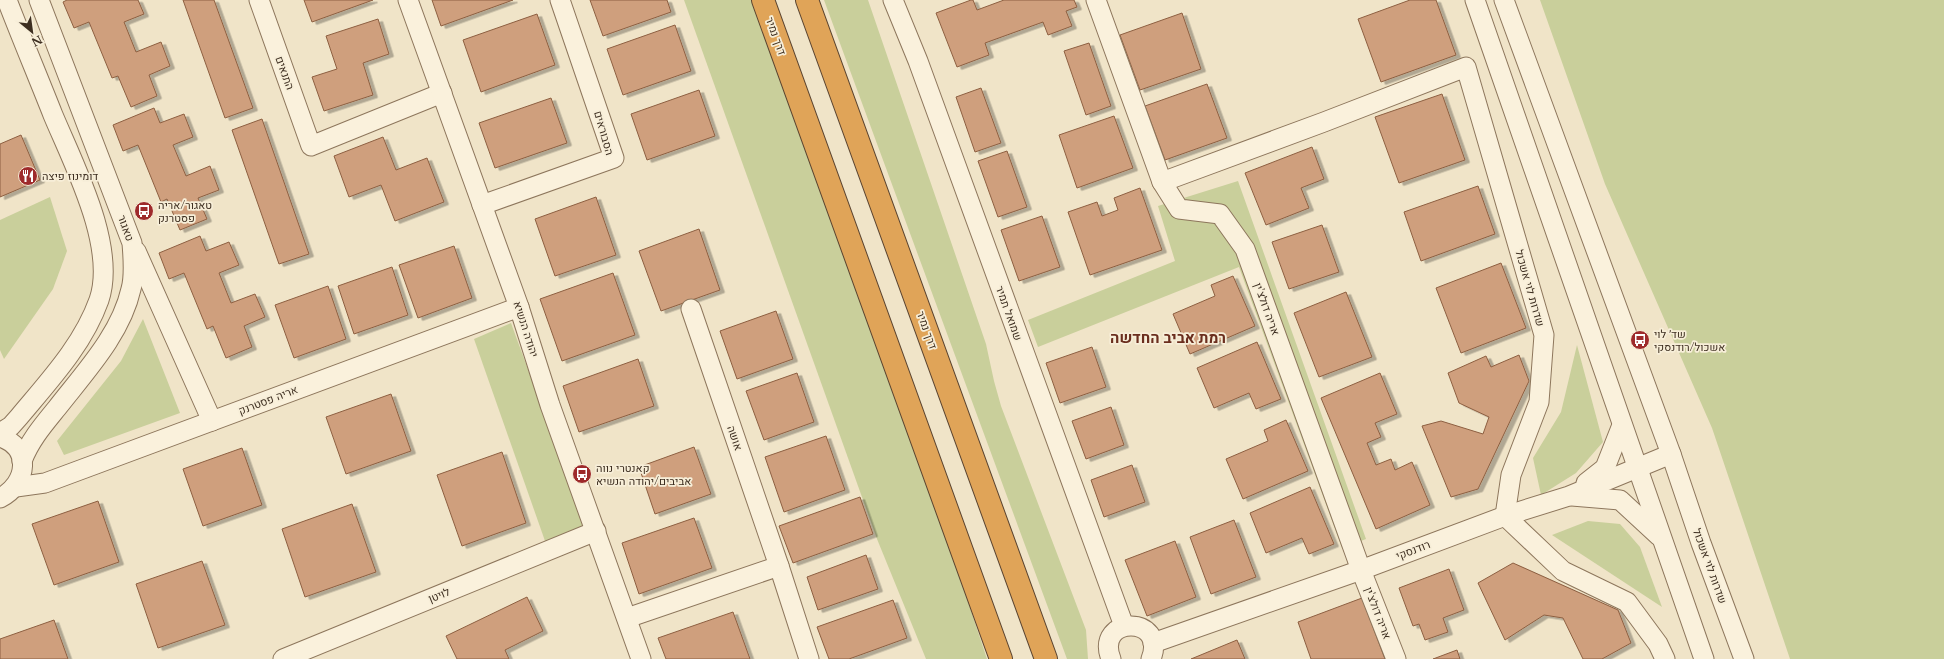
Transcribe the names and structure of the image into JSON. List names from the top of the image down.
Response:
{
  "streets": {
    "highway": ["דרך נמיר"],
    "street": [
      "התנאים",
      "הסבוראים",
      "טאגור",
      "שדרות לוי אשכול",
      "אריה דולצ'ין",
      "שמואל תמיר",
      "יהודה הנשיא",
      "אריה פסטרנק",
      "אושה",
      "רודנסקי",
      "לויטן"
    ]
  },
  "crossings": [
    ["התנאים", "יהודה הנשיא"],
    ["הסבוראים", "יהודה הנשיא"],
    ["טאגור", "אריה פסטרנק"],
    ["שדרות לוי אשכול", "אריה דולצ'ין"],
    ["שדרות לוי אשכול", "רודנסקי"],
    ["אריה דולצ'ין", "רודנסקי"],
    ["יהודה הנשיא", "אריה פסטרנק"],
    ["יהודה הנשיא", "לויטן"]
  ],
  "districts": ["רמת אביב החדשה"],
  "places": {
    "restaurant": ["דומינוז פיצה"],
    "bus stop": ["טאגור/אריה פסטרנק", "שד׳ לוי אשכול/רודנסקי", "קאנטרי נווה אביבים/יהודה הנשיא"]
  },
  "north": "bottom right"
}
